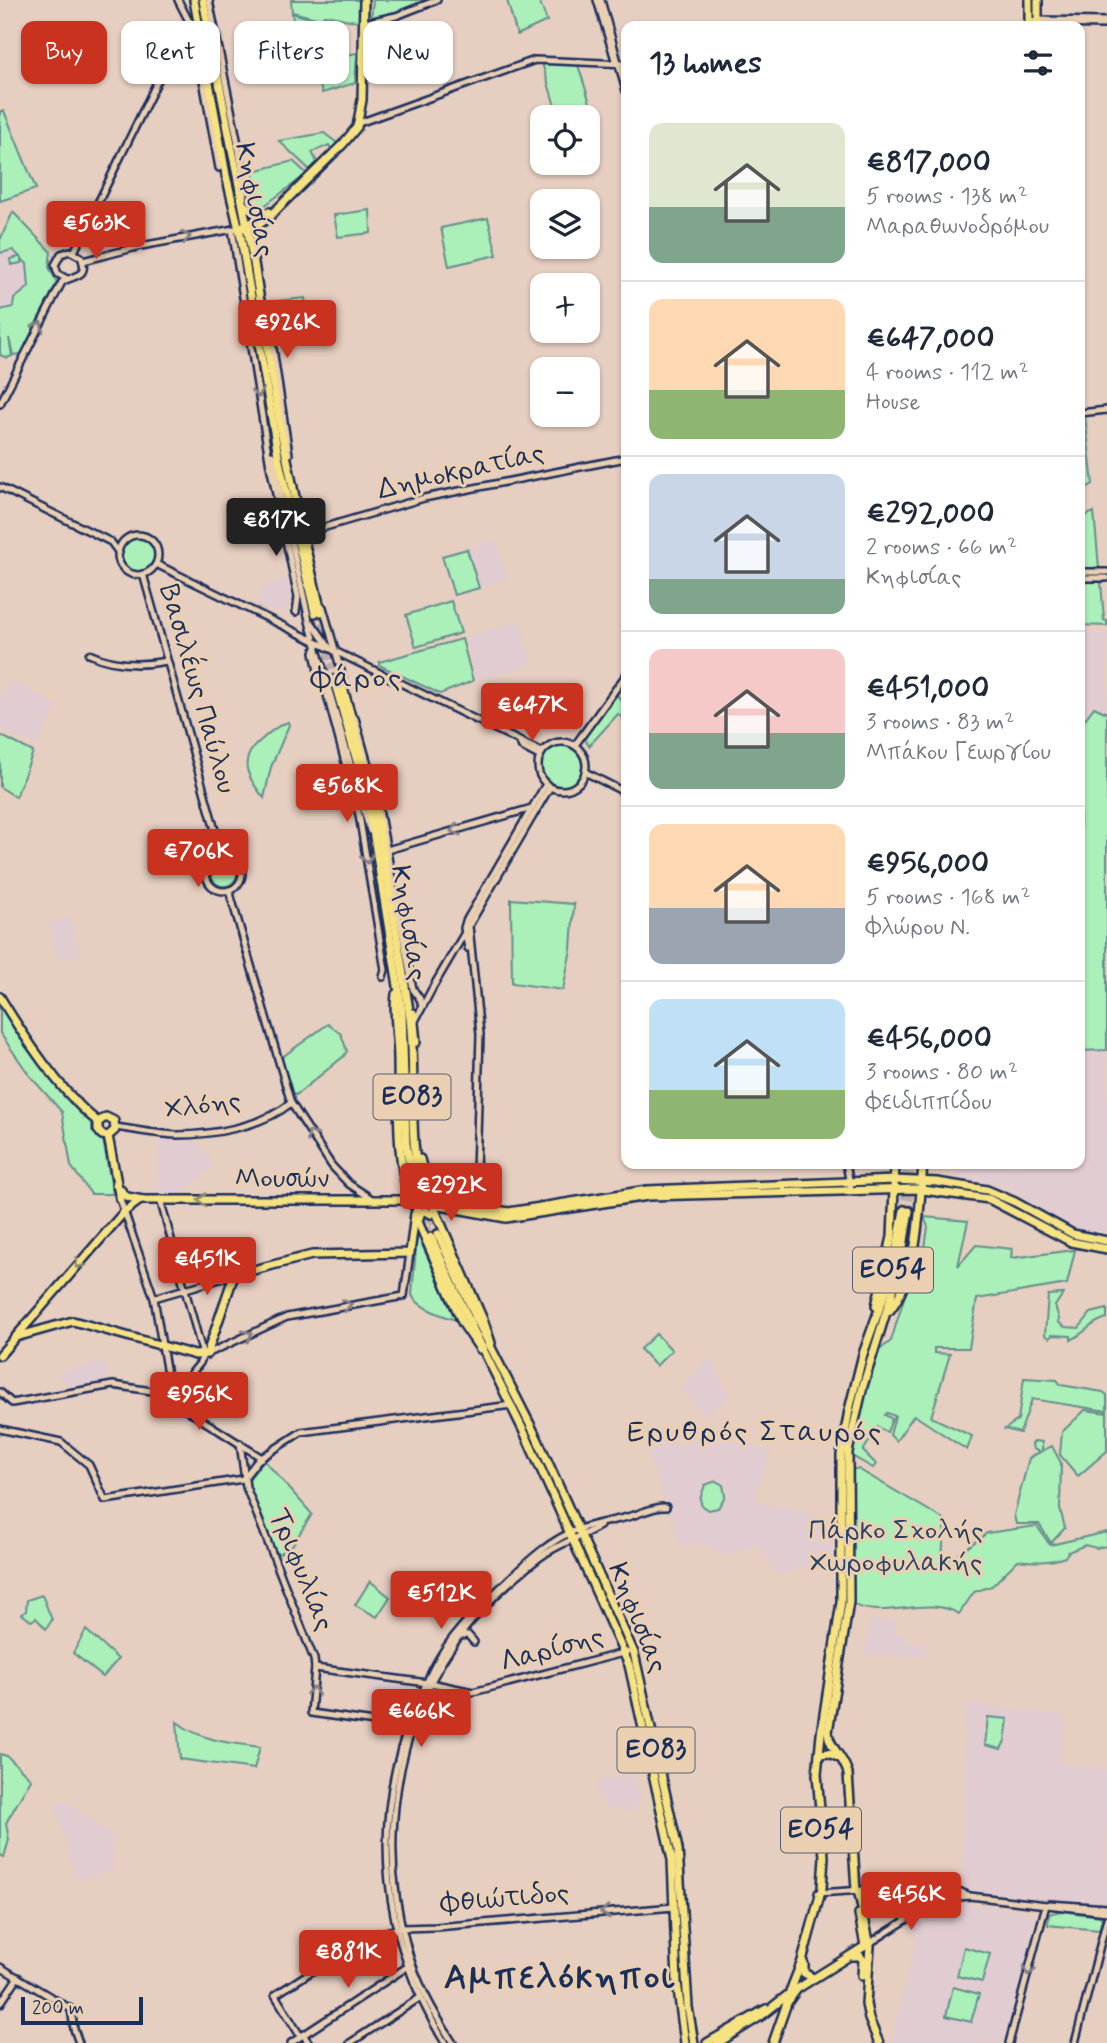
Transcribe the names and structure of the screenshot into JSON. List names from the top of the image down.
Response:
{
  "streets": {
    "main road": [
      "Κηφισίας",
      "ΕΟ83",
      "Μουσών",
      "ΕΟ54"
    ],
    "street": [
      "Δημοκρατίας",
      "Βασιλέως Παύλου",
      "Χλόης",
      "Τριφυλίας",
      "Λαρίσης",
      "Φθιώτιδος"
    ]
  },
  "crossings": [
    ["Κηφισίας", "ΕΟ83"],
    ["Κηφισίας", "Μουσών"],
    ["Κηφισίας", "Λαρίσης"],
    ["Κηφισίας", "Φθιώτιδος"],
    ["Τριφυλίας", "Λαρίσης"]
  ],
  "one_way": ["Φθιώτιδος"],
  "districts": ["Φάρος", "Ερυθρός Σταυρός", "Αμπελόκηποι"],
  "parks": ["Πάρκο Σχολής Χωροφυλακής"],
  "scale_bar": "200 m",
  "page": {
    "chip": [
      "Buy",
      "Rent",
      "Filters",
      "New"
    ],
    "heading": "13 homes",
    "map_buttons": ["+", "−"],
    "list": [
      {
        "name": "€817,000",
        "note": "5 rooms · 138 m² · Μαραθωνοδρόμου"
      },
      {
        "name": "€647,000",
        "note": "4 rooms · 112 m² · House"
      },
      {
        "name": "€292,000",
        "note": "2 rooms · 66 m² · Κηφισίας"
      },
      {
        "name": "€451,000",
        "note": "3 rooms · 83 m² · Μπάκου Γεωργίου"
      },
      {
        "name": "€956,000",
        "note": "5 rooms · 168 m² · Φλώρου Ν."
      },
      {
        "name": "€456,000",
        "note": "3 rooms · 80 m² · Φειδιππίδου"
      }
    ],
    "price": [
      "€563K",
      "€926K",
      "€817K",
      "€647K",
      "€568K",
      "€706K",
      "€292K",
      "€451K",
      "€956K",
      "€512K",
      "€666K",
      "€456K",
      "€881K"
    ],
    "scale": "200 m"
  }
}
